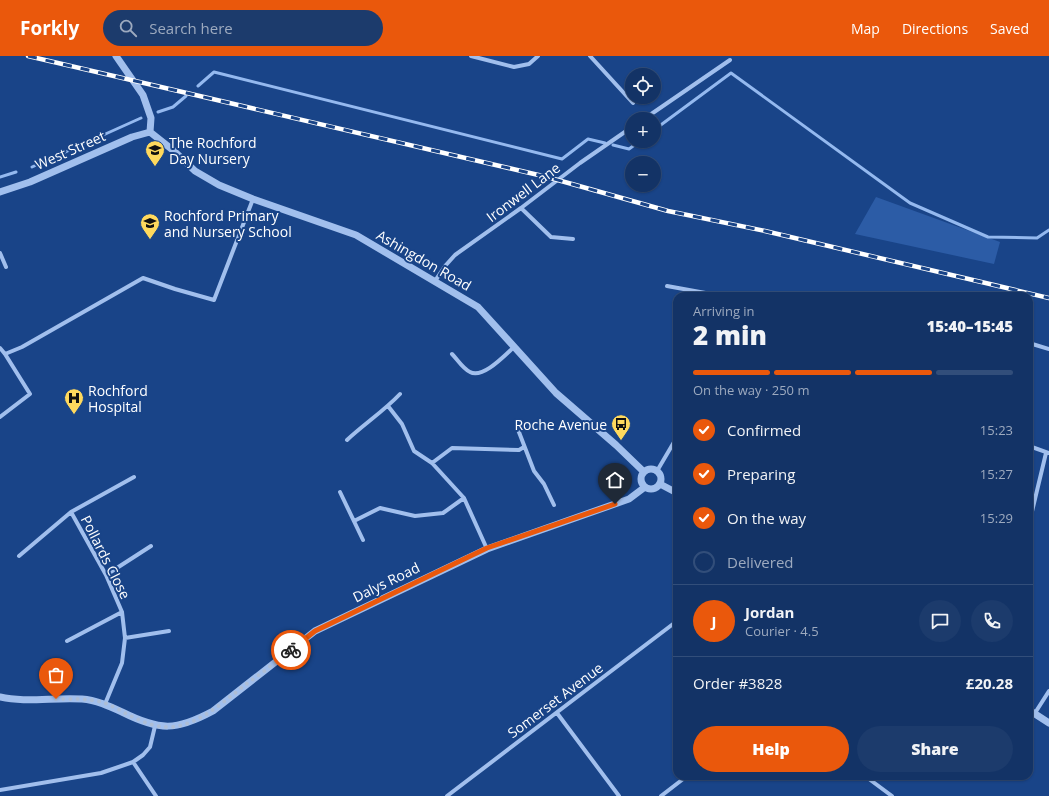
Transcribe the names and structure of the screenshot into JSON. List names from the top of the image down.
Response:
{
  "streets": {
    "street": [
      "West Street",
      "Ironwell Lane",
      "Ashingdon Road",
      "Pollards Close",
      "Dalys Road",
      "Somerset Avenue"
    ]
  },
  "crossings": [
    ["West Street", "Ashingdon Road"],
    ["Ironwell Lane", "Ashingdon Road"],
    ["Ashingdon Road", "Dalys Road"]
  ],
  "places": {
    "school or university": ["The Rochford Day Nursery", "Rochford Primary and Nursery School"],
    "hospital": ["Rochford Hospital"],
    "bus stop": ["Roche Avenue"]
  },
  "page": {
    "header": "Forkly",
    "search": "Search here",
    "nav": ["Map", "Directions", "Saved"],
    "map_buttons": ["+", "−"],
    "heading": ["2 min", "Arriving in", "15:40–15:45"],
    "panel": [
      "Jordan",
      "Courier · 4.5",
      "Order #3828",
      "£20.28"
    ],
    "bar": "On the way · 250 m",
    "list": [
      ["Confirmed", "15:23"],
      ["Preparing", "15:27"],
      ["On the way", "15:29"],
      "Delivered"
    ],
    "round": "J",
    "buttons": ["Help", "Share"]
  }
}
